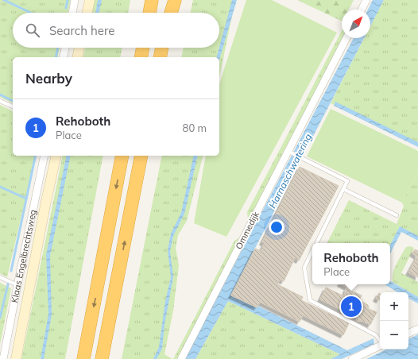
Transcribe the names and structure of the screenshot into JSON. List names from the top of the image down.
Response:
{
  "streets": {
    "main road": ["Klaas Engelbrechtsweg"],
    "street": ["Ommedijk"]
  },
  "water": ["Harnaschwatering"],
  "north": "top right",
  "page": {
    "search": "Search here",
    "heading": "Nearby",
    "list": [
      {
        "mark": "1",
        "name": "Rehoboth",
        "note": "Place",
        "value": "80 m"
      }
    ],
    "popup": ["Rehoboth", "Place"],
    "map_buttons": ["+", "−"],
    "pins": "1"
  }
}
